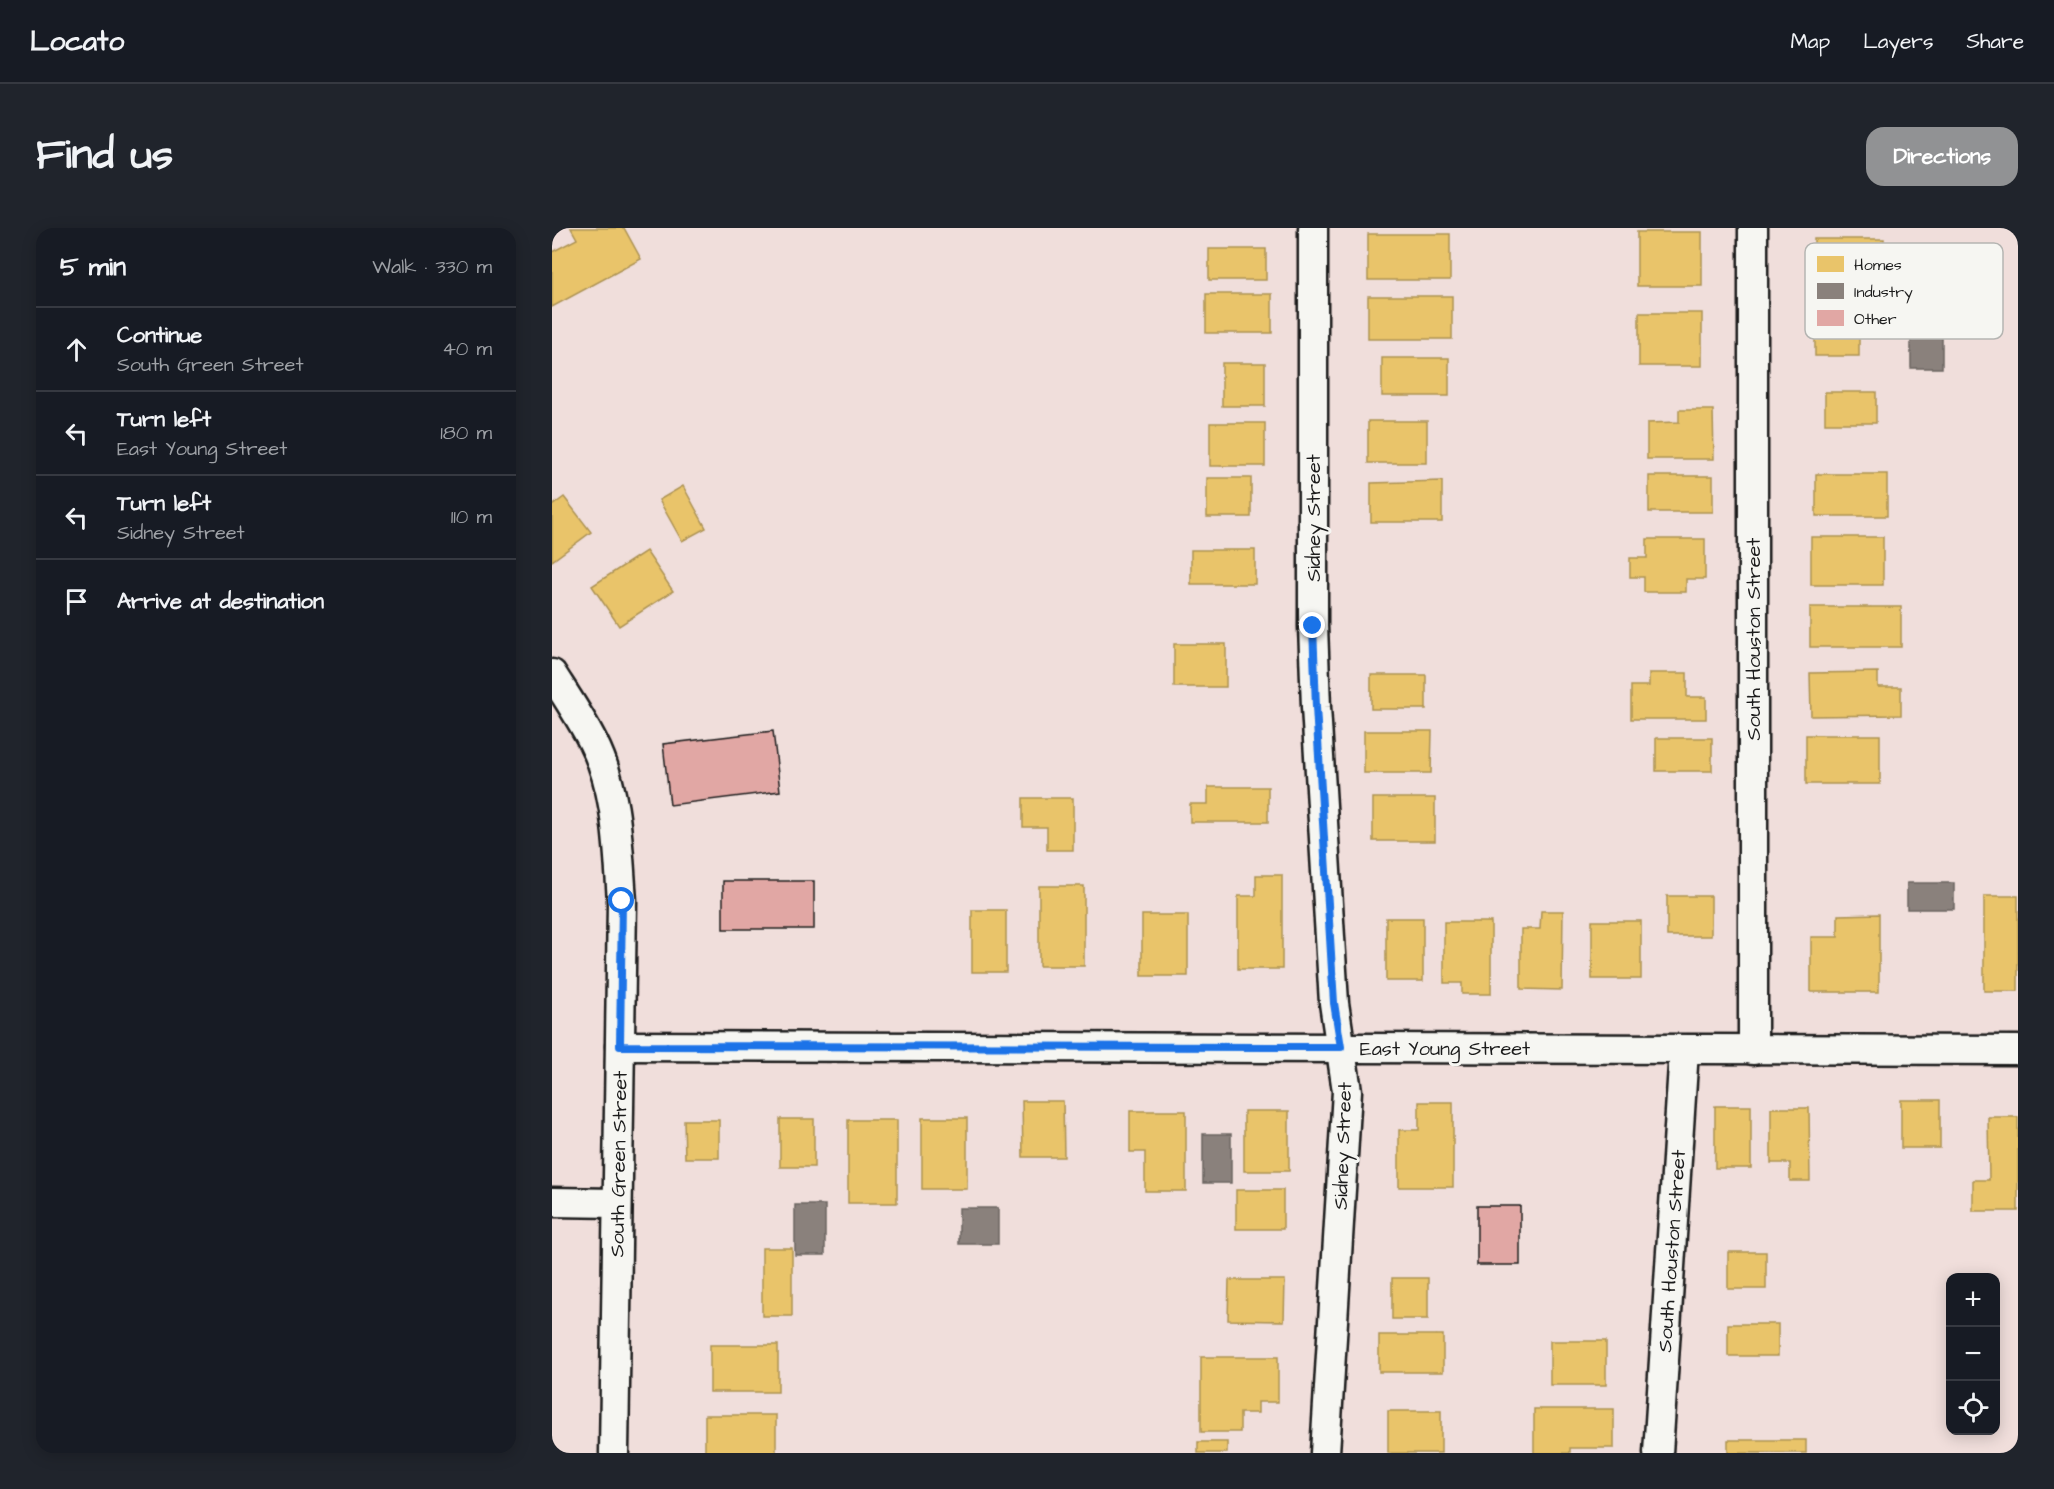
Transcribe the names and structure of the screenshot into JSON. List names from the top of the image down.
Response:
{
  "streets": {
    "street": [
      "Sidney Street",
      "South Houston Street",
      "East Young Street",
      "South Green Street"
    ]
  },
  "crossings": [
    ["Sidney Street", "East Young Street"],
    ["South Houston Street", "East Young Street"],
    ["East Young Street", "South Green Street"]
  ],
  "legend": ["Homes", "Industry", "Other"],
  "page": {
    "header": "Locato",
    "nav": ["Map", "Layers", "Share"],
    "title": "Find us",
    "buttons": "Directions",
    "heading": ["5 min", "Walk · 330 m"],
    "list": [
      ["Continue", "South Green Street", "40 m"],
      ["Turn left", "East Young Street", "180 m"],
      ["Turn left", "Sidney Street", "110 m"],
      "Arrive at destination"
    ],
    "map_buttons": ["+", "−"]
  }
}
